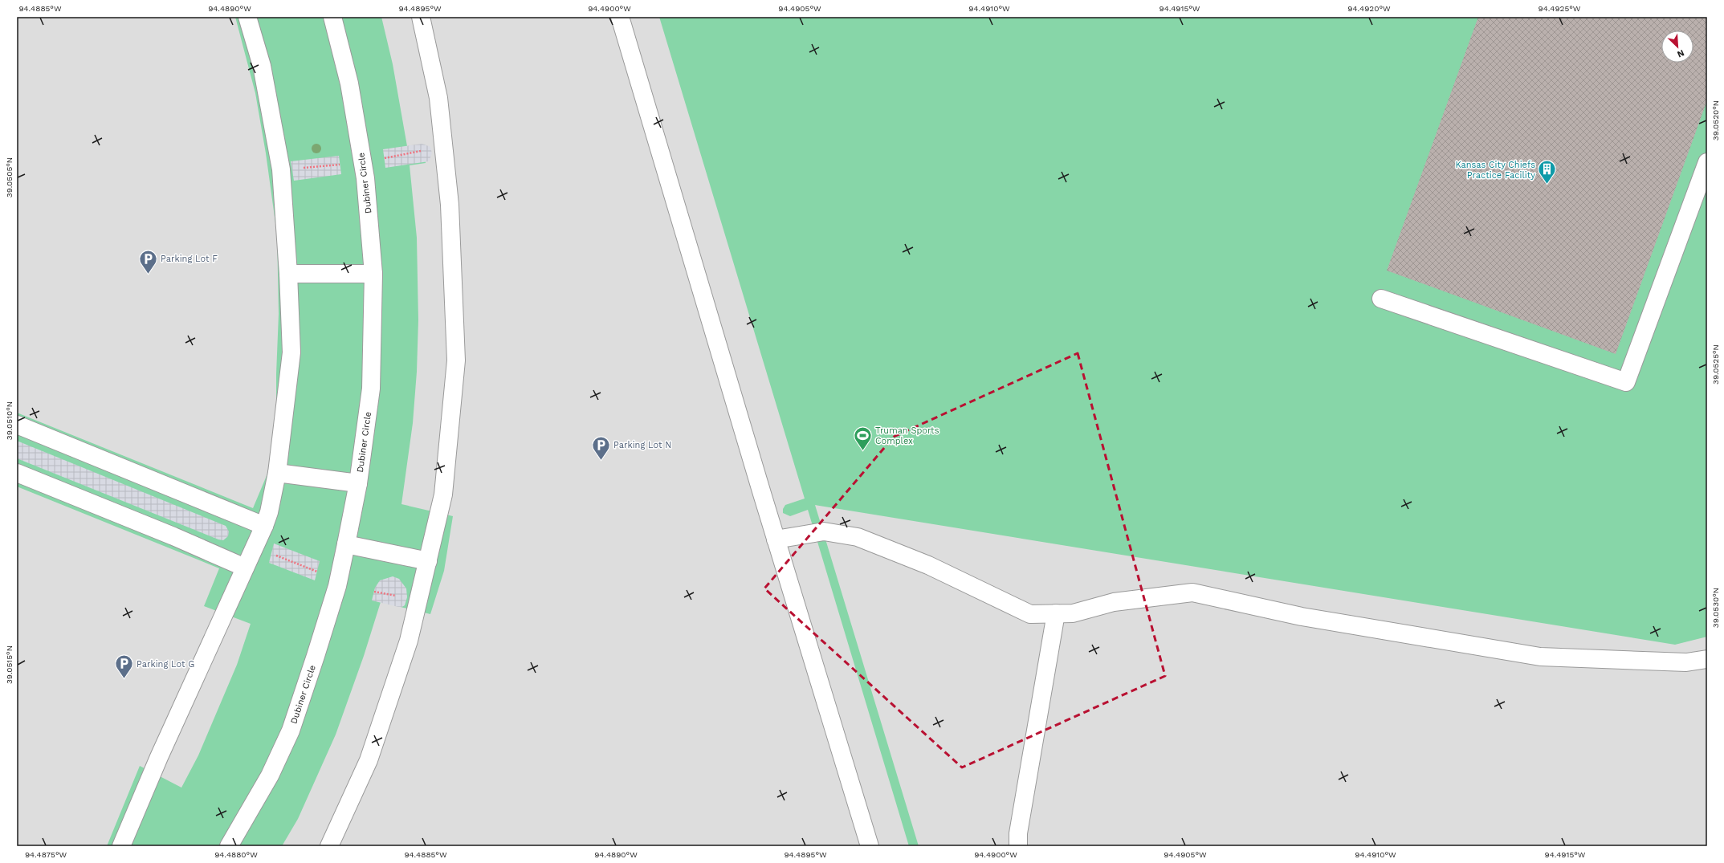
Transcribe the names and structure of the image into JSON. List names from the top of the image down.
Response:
{
  "streets": {
    "street": ["Dubiner Circle"]
  },
  "places": {
    "building": ["Kansas City Chiefs Practice Facility"],
    "parking": ["Parking Lot F", "Parking Lot N", "Parking Lot G"],
    "sports": ["Truman Sports Complex"]
  },
  "north": "bottom right",
  "coordinates": [
    "94.4885°W",
    "94.4890°W",
    "94.4895°W",
    "94.4900°W",
    "94.4905°W",
    "94.4910°W",
    "94.4915°W",
    "94.4920°W",
    "94.4925°W",
    "39.0520°N",
    "39.0505°N",
    "39.0525°N",
    "39.0510°N",
    "39.0530°N",
    "39.0515°N",
    "94.4875°W",
    "94.4880°W"
  ]
}
